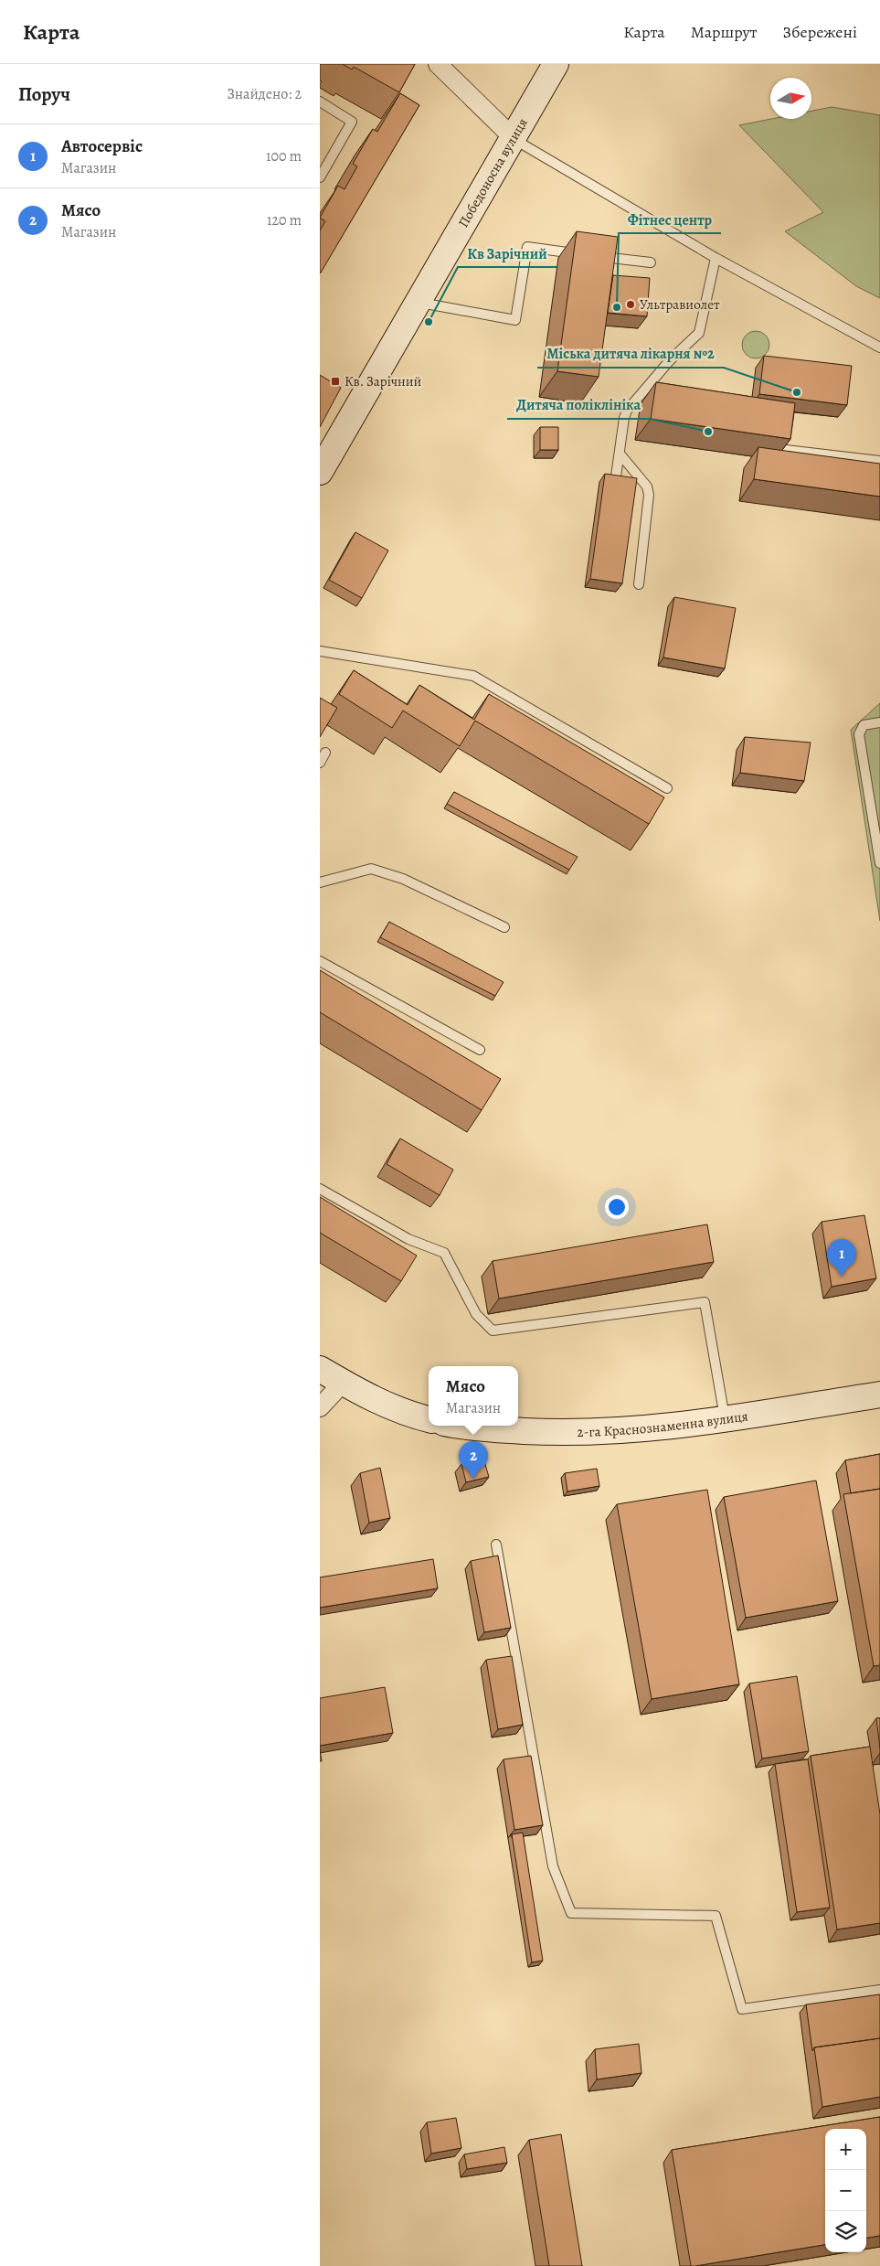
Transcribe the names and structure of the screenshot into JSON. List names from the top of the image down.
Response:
{
  "streets": {
    "street": ["Победоносна вулиця", "2-га Краснознаменна вулиця"]
  },
  "places": {
    "other": [
      "Ультравиолет",
      "Фітнес центр",
      "Кв Зарічний",
      "Міська дитяча лікарня №2",
      "Дитяча поліклініка"
    ],
    "transit": ["Кв. Зарічний"]
  },
  "north": "right",
  "page": {
    "header": "Карта",
    "nav": ["Карта", "Маршрут", "Збережені"],
    "heading": ["Поруч", "Знайдено: 2"],
    "list": [
      {
        "mark": "1",
        "name": "Автосервіс",
        "note": "Магазин",
        "value": "100 m"
      },
      {
        "mark": "2",
        "name": "Мясо",
        "note": "Магазин",
        "value": "120 m"
      }
    ],
    "pins": ["1", "2"],
    "popup": ["Мясо", "Магазин"],
    "map_buttons": ["+", "−"]
  }
}
